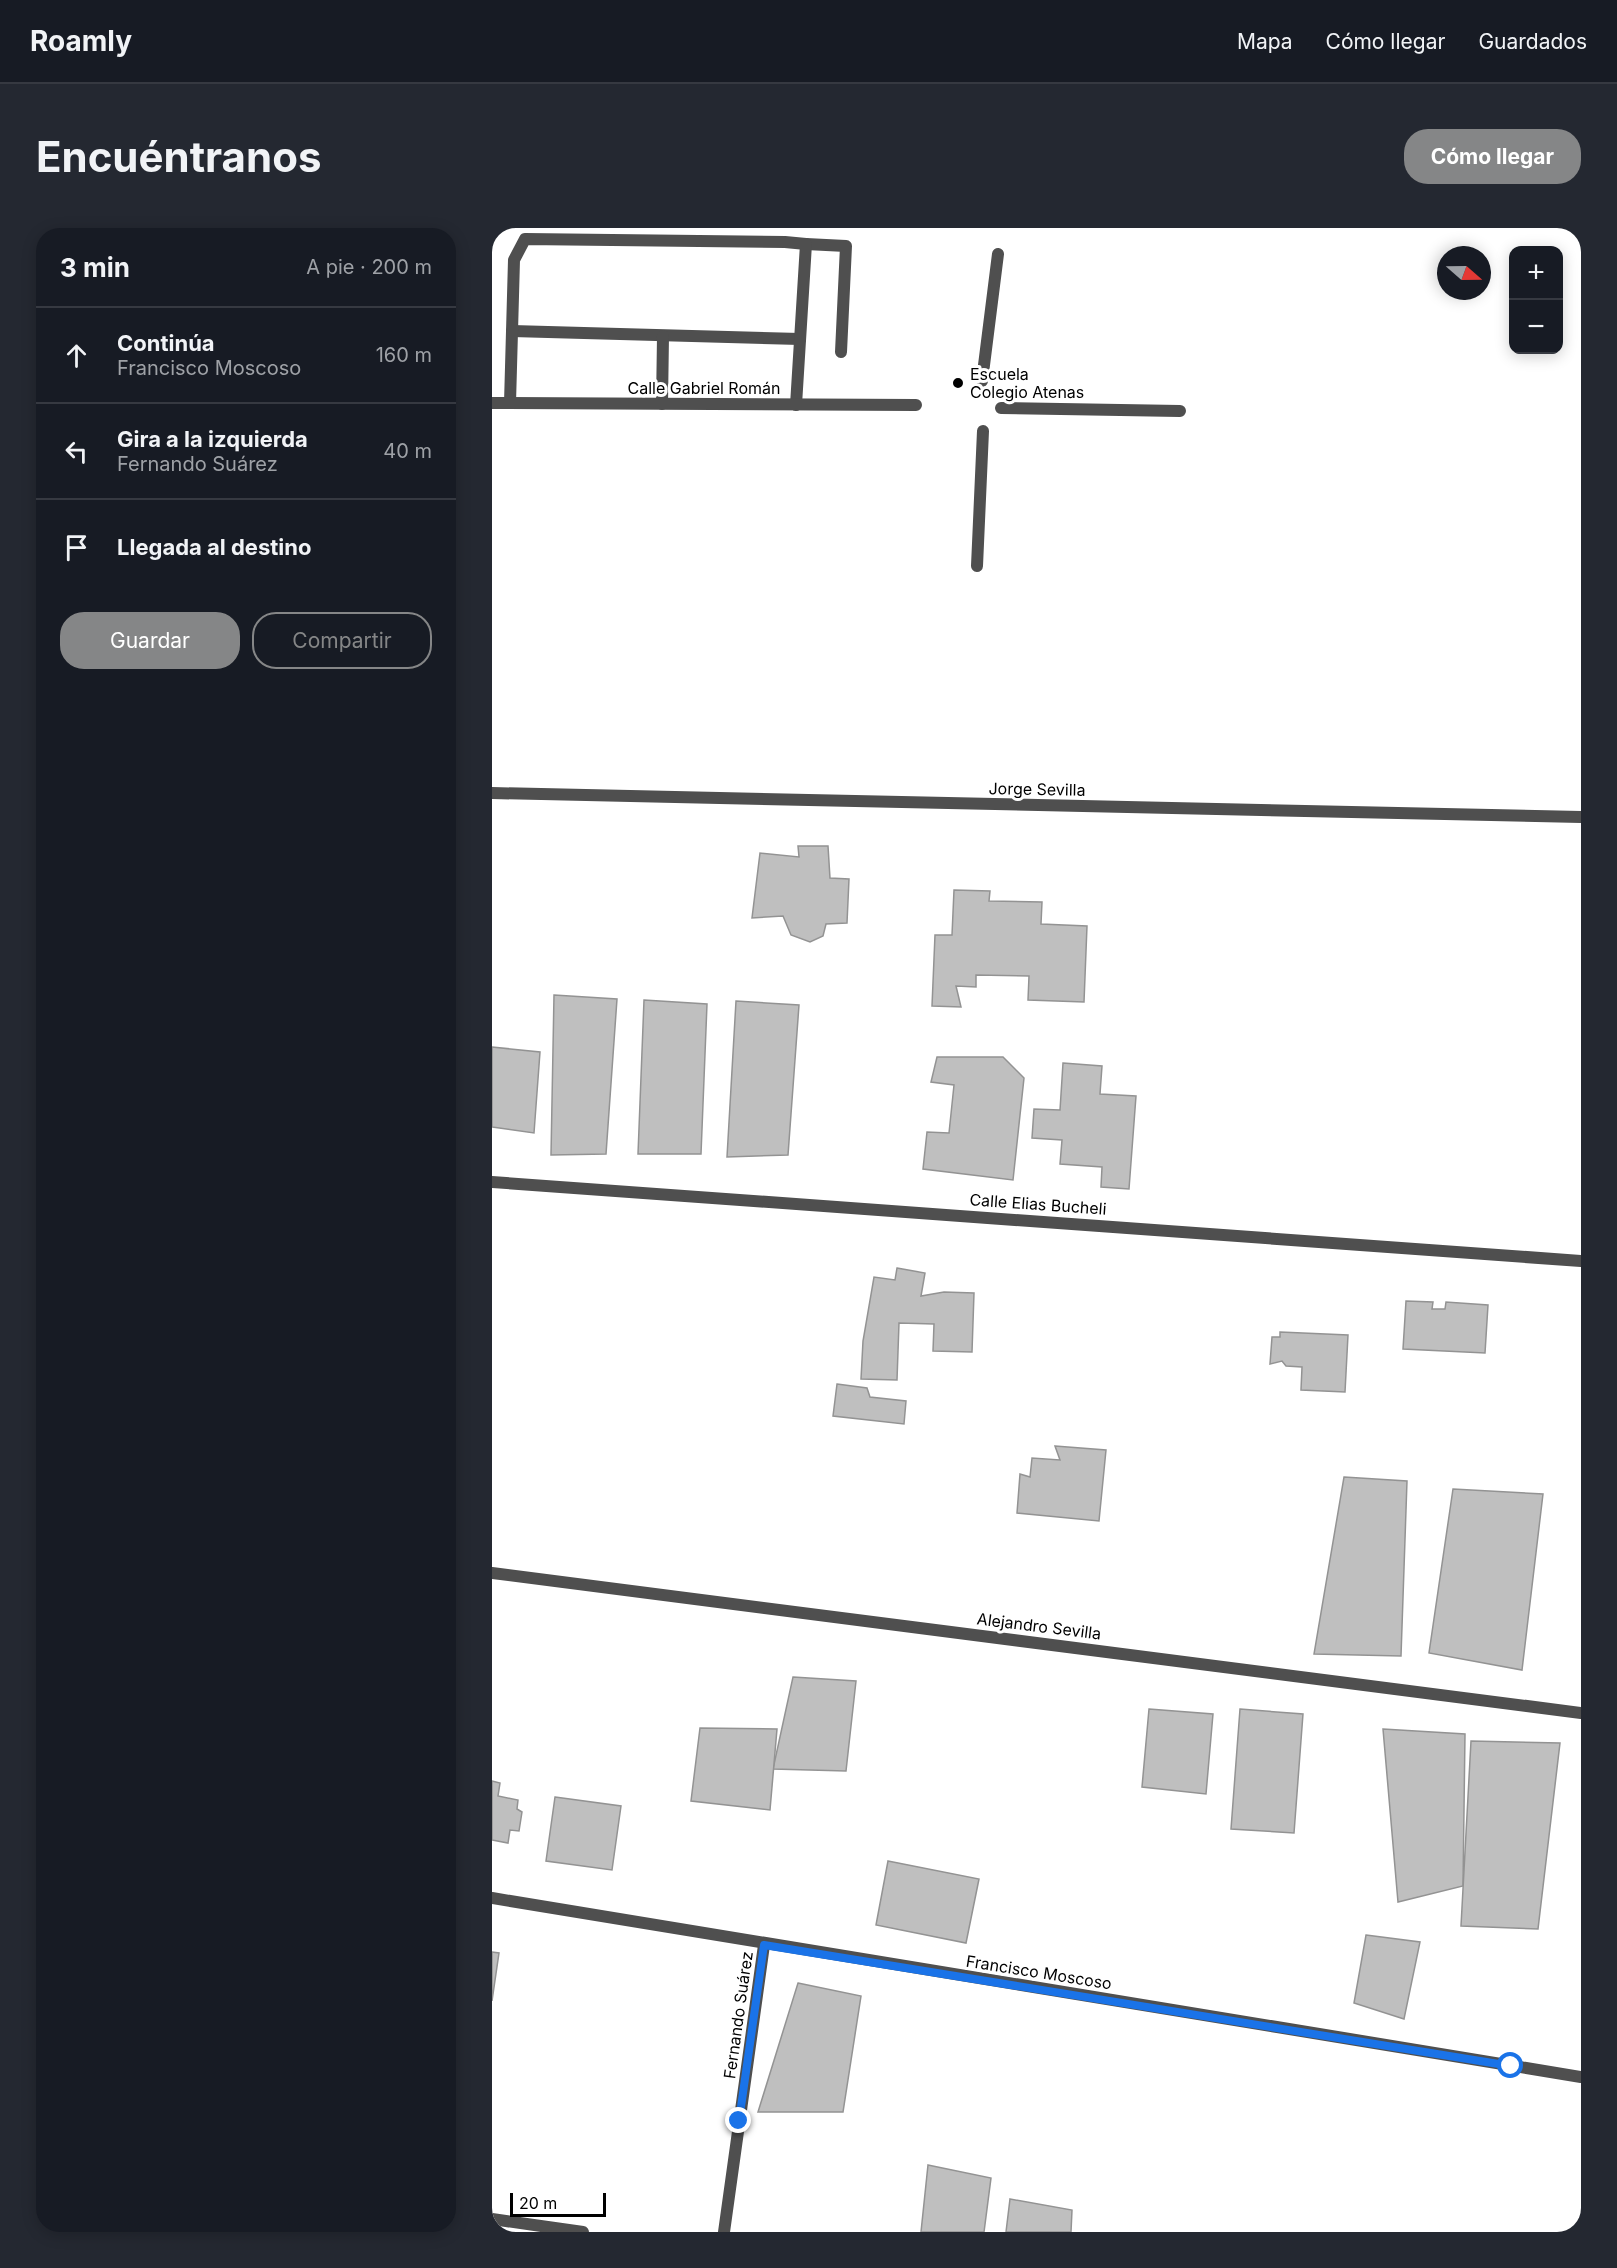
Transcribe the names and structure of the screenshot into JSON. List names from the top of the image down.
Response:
{
  "streets": {
    "street": [
      "Calle Gabriel Román",
      "Jorge Sevilla",
      "Calle Elias Bucheli",
      "Alejandro Sevilla",
      "Francisco Moscoso",
      "Fernando Suárez"
    ]
  },
  "crossings": [
    ["Francisco Moscoso", "Fernando Suárez"]
  ],
  "places": ["Escuela Colegio Atenas"],
  "scale_bar": "20 m",
  "north": "right",
  "page": {
    "header": "Roamly",
    "nav": ["Mapa", "Cómo llegar", "Guardados"],
    "buttons": [
      "Cómo llegar",
      ["Guardar", "Compartir"]
    ],
    "title": "Encuéntranos",
    "heading": ["3 min", "A pie · 200 m"],
    "map_buttons": ["+", "−"],
    "list": [
      ["Continúa", "Francisco Moscoso", "160 m"],
      ["Gira a la izquierda", "Fernando Suárez", "40 m"],
      "Llegada al destino"
    ],
    "scale": "20 m"
  }
}
